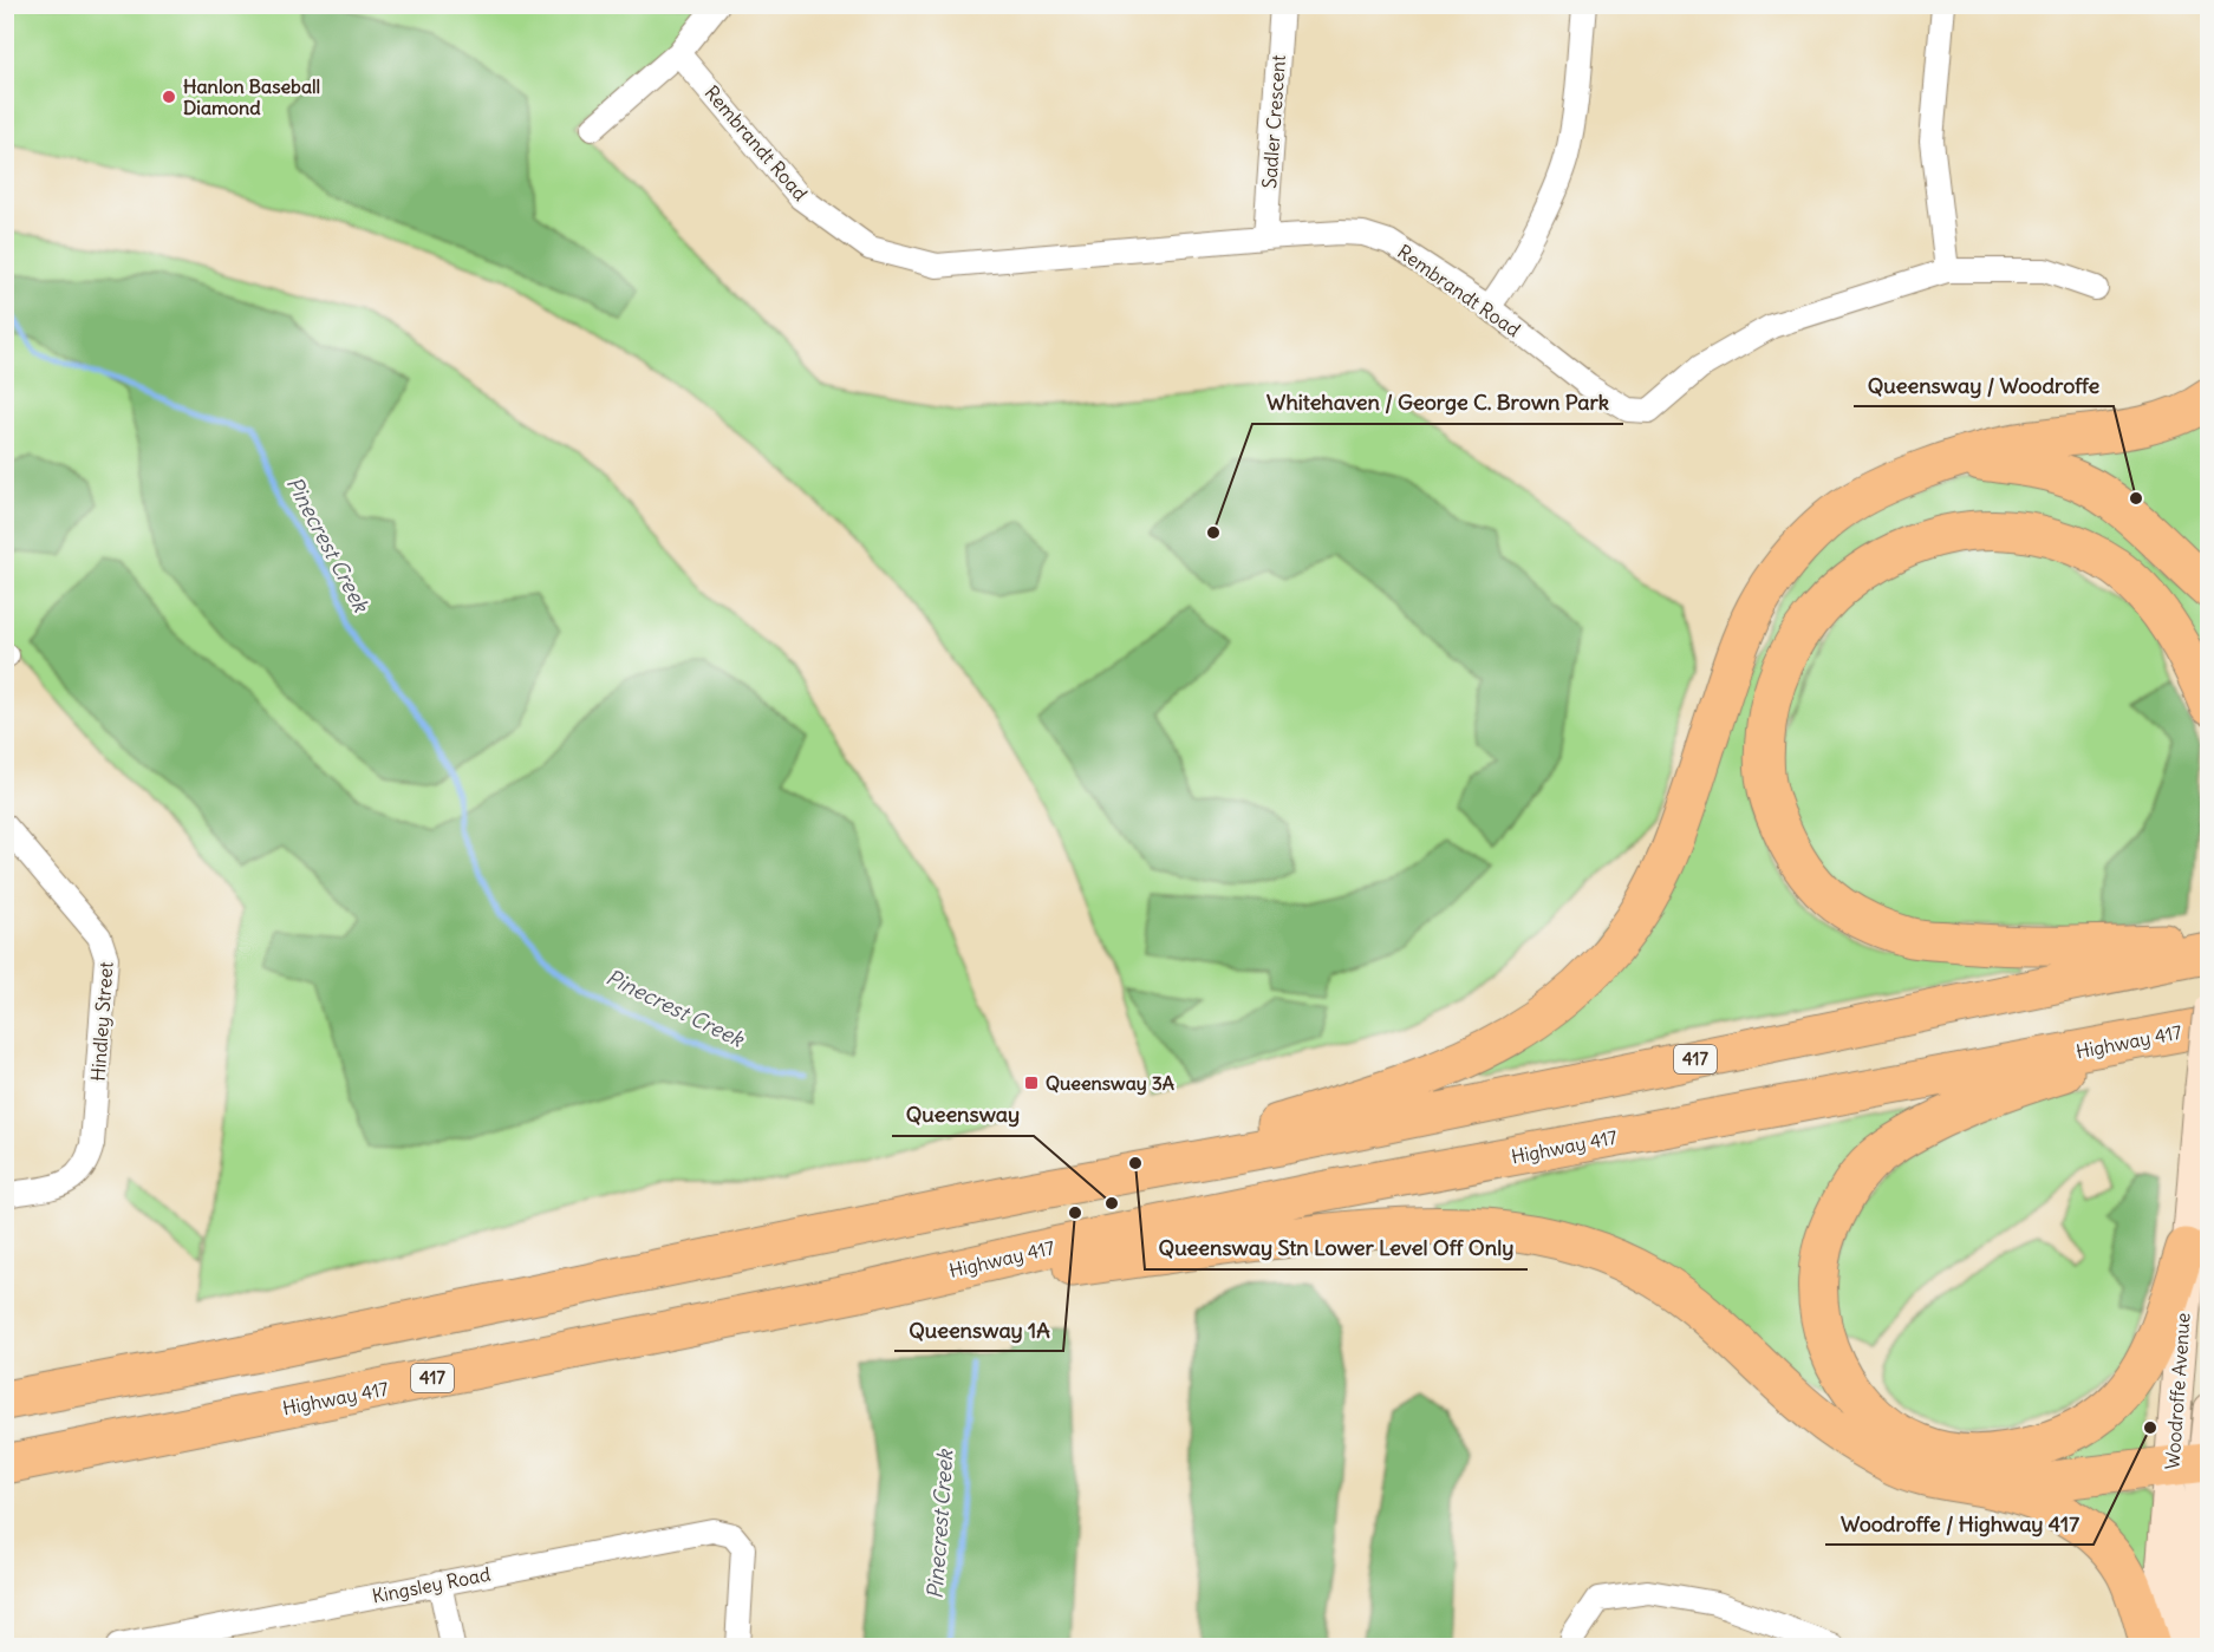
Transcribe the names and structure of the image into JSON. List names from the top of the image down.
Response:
{
  "streets": {
    "highway": ["Highway 417", "417"],
    "main road": ["Woodroffe Avenue"],
    "street": [
      "Sadler Crescent",
      "Rembrandt Road",
      "Hindley Street",
      "Kingsley Road"
    ]
  },
  "crossings": [
    ["Sadler Crescent", "Rembrandt Road"]
  ],
  "water": ["Pinecrest Creek"],
  "places": {
    "other": [
      "Hanlon Baseball Diamond",
      "Queensway / Woodroffe",
      "Whitehaven / George C. Brown Park",
      "Queensway Stn Lower Level Off Only",
      "Queensway",
      "Queensway 1A",
      "Woodroffe / Highway 417"
    ],
    "transit": ["Queensway 3A"]
  }
}
